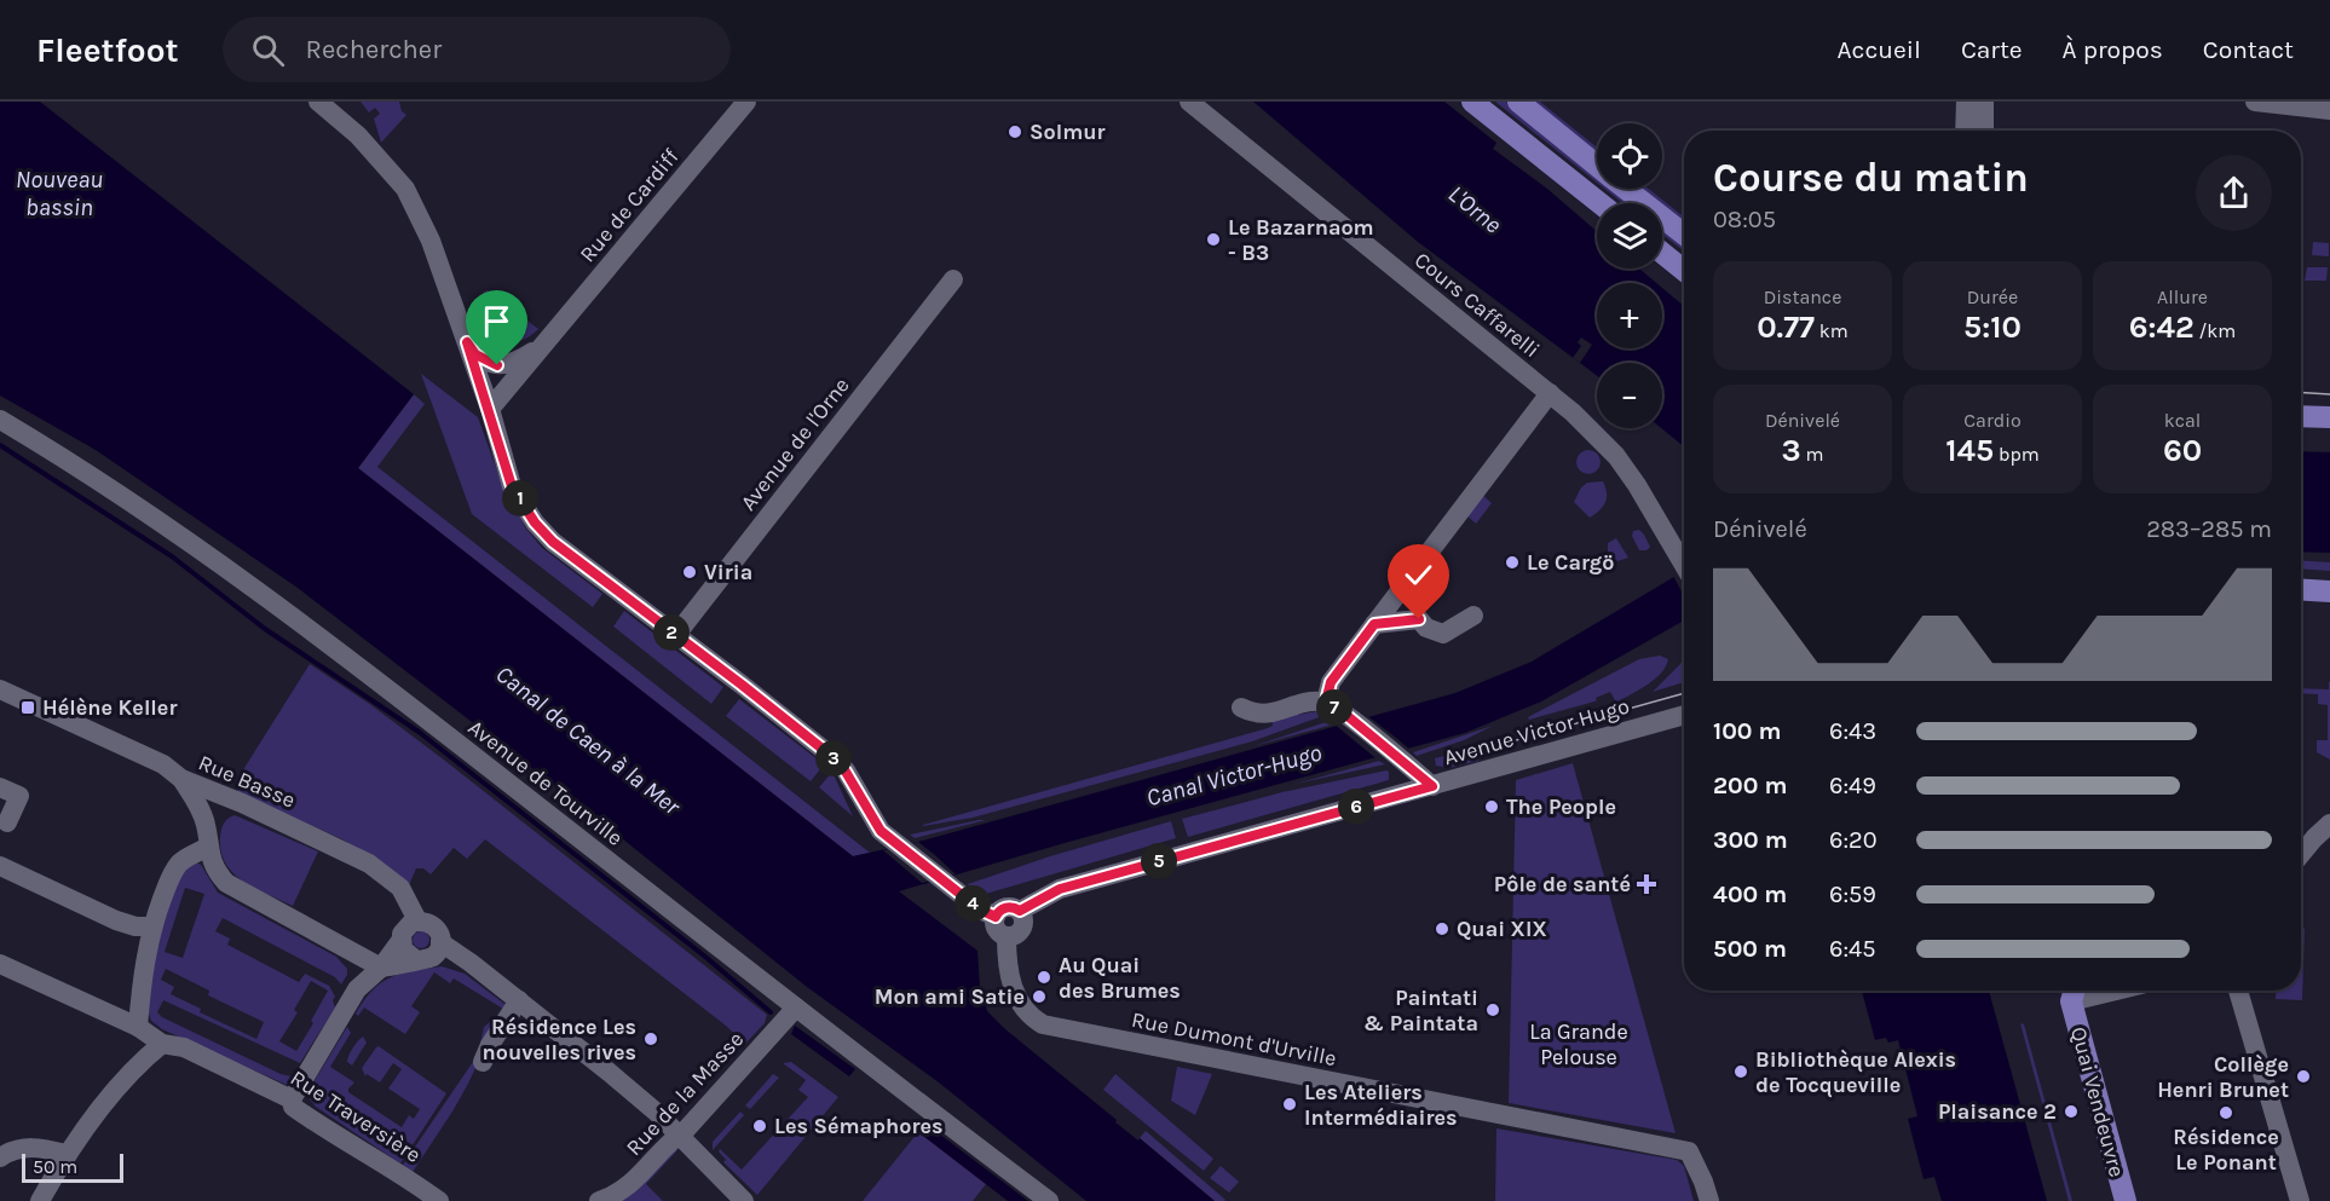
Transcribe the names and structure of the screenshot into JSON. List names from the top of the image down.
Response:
{
  "streets": {
    "main road": ["Quai Vendeuvre"],
    "street": [
      "Rue de Cardiff",
      "Cours Caffarelli",
      "Avenue de l'Orne",
      "Avenue Victor Hugo",
      "Rue Basse",
      "Avenue de Tourville",
      "Rue Dumont d'Urville",
      "Rue de la Masse",
      "Rue Traversière"
    ]
  },
  "crossings": [
    ["Avenue Victor Hugo", "Rue Dumont d'Urville"],
    ["Rue Basse", "Rue de la Masse"],
    ["Avenue de Tourville", "Rue de la Masse"]
  ],
  "water": [
    "Nouveau bassin",
    "L'Orne",
    "Canal de Caen à la Mer",
    "Canal Victor-Hugo"
  ],
  "parks": ["La Grande Pelouse"],
  "places": {
    "other": [
      "Solmur",
      "Le Bazarnaom - B3",
      "Le Cargö",
      "Viria",
      "The People",
      "Quai XIX",
      "Au Quai des Brumes",
      "Mon ami Satie",
      "Paintati & Paintata",
      "Résidence Les nouvelles rives",
      "Bibliothèque Alexis de Tocqueville",
      "Collège Henri Brunet",
      "Les Ateliers Intermédiaires",
      "Plaisance 2",
      "Résidence Le Ponant",
      "Les Sémaphores"
    ],
    "transit": ["Hélène Keller"],
    "health": ["Pôle de santé"]
  },
  "scale_bar": "50 m",
  "page": {
    "header": "Fleetfoot",
    "search": "Rechercher",
    "nav": [
      "Accueil",
      "Carte",
      "À propos",
      "Contact"
    ],
    "map_buttons": ["+", "−"],
    "heading": ["Course du matin", "08:05"],
    "stats": [
      ["Distance", "0.77 km"],
      ["Durée", "5:10"],
      ["Allure", "6:42 /km"],
      ["Dénivelé", "3 m"],
      ["Cardio", "145 bpm"],
      ["kcal", "60"]
    ],
    "pins": [
      "1",
      "2",
      "7",
      "3",
      "6",
      "5",
      "4"
    ],
    "chart": ["Dénivelé", "283–285 m"],
    "list": [
      {
        "name": "100 m",
        "note": "6:43"
      },
      {
        "name": "200 m",
        "note": "6:49"
      },
      {
        "name": "300 m",
        "note": "6:20"
      },
      {
        "name": "400 m",
        "note": "6:59"
      },
      {
        "name": "500 m",
        "note": "6:45"
      }
    ],
    "scale": "50 m"
  }
}
